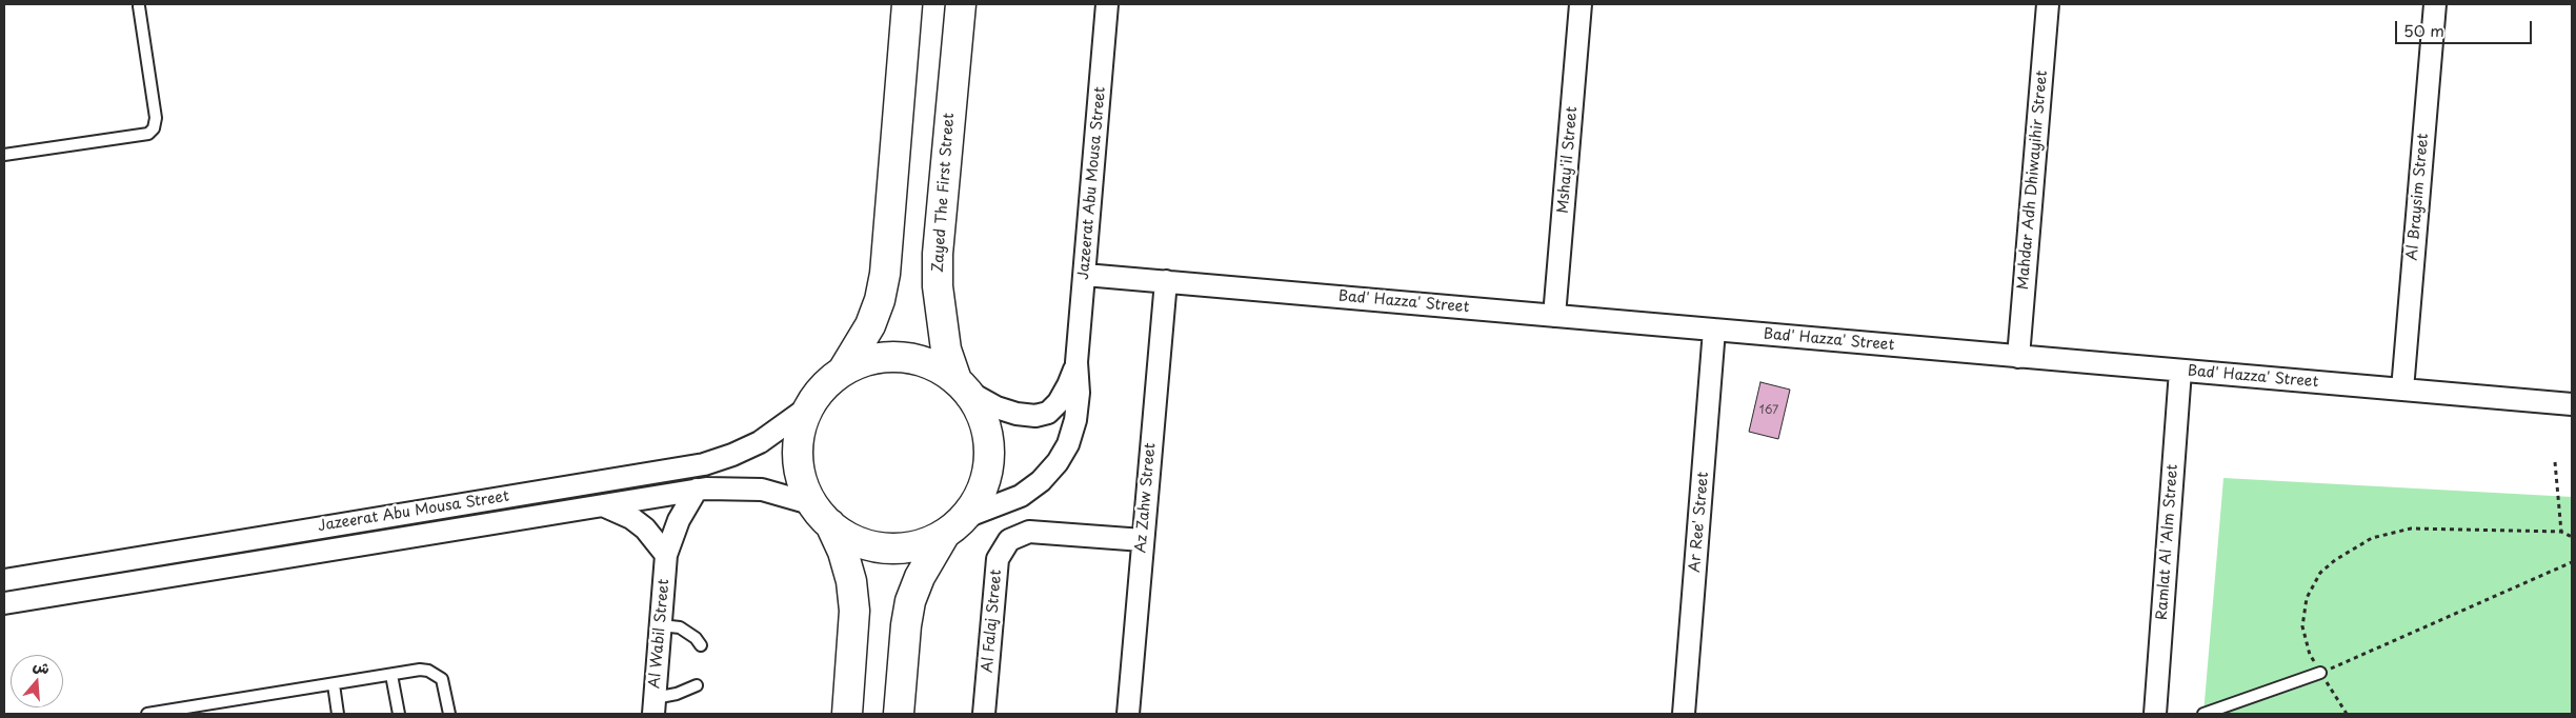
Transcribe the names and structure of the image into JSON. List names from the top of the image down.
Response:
{
  "streets": {
    "main road": ["Zayed The First Street"],
    "street": [
      "Mshay'il Street",
      "Mahdar Adh Dhiwayihir Street",
      "Jazeerat Abu Mousa Street",
      "Al Braysim Street",
      "Bad' Hazza' Street",
      "Az Zahw Street",
      "Ar Ree' Street",
      "Ramlat Al 'Alm Street",
      "Al Falaj Street",
      "Al Wabil Street"
    ]
  },
  "crossings": [
    ["Mshay'il Street", "Bad' Hazza' Street"],
    ["Mahdar Adh Dhiwayihir Street", "Bad' Hazza' Street"],
    ["Jazeerat Abu Mousa Street", "Zayed The First Street"],
    ["Jazeerat Abu Mousa Street", "Bad' Hazza' Street"],
    ["Jazeerat Abu Mousa Street", "Al Wabil Street"],
    ["Al Braysim Street", "Bad' Hazza' Street"],
    ["Bad' Hazza' Street", "Az Zahw Street"],
    ["Bad' Hazza' Street", "Ar Ree' Street"],
    ["Bad' Hazza' Street", "Ramlat Al 'Alm Street"],
    ["Az Zahw Street", "Al Falaj Street"]
  ],
  "house_numbers": ["167"],
  "scale_bar": "50 m",
  "north": "top"
}
